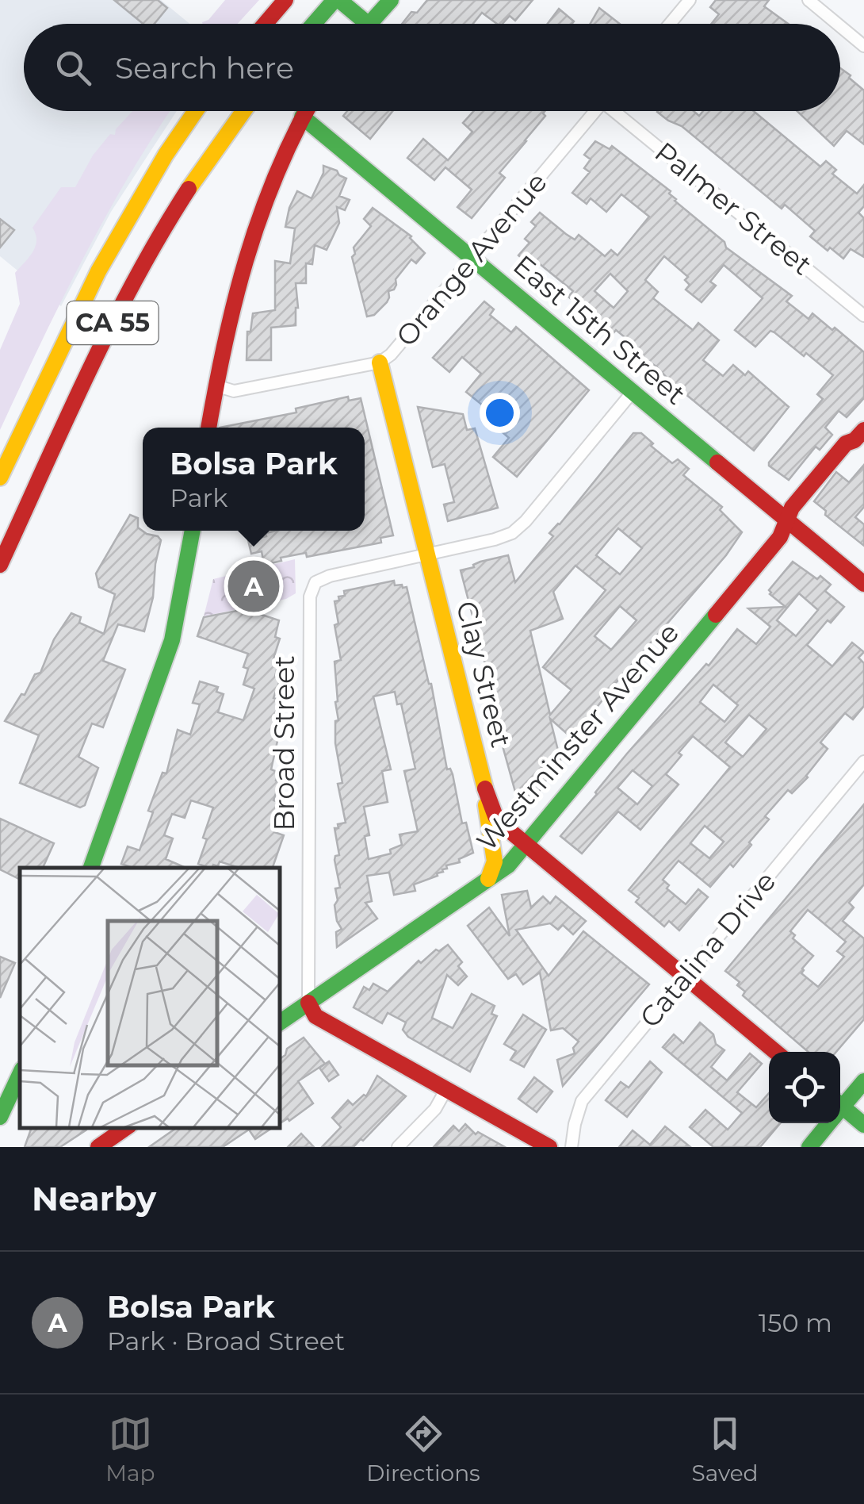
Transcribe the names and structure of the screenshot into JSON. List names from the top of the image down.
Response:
{
  "streets": {
    "main road": [
      "CA 55",
      "East 15th Street",
      "Clay Street",
      "Westminster Avenue"
    ],
    "street": [
      "Palmer Street",
      "Orange Avenue",
      "Broad Street",
      "Catalina Drive"
    ]
  },
  "crossings": [
    ["Orange Avenue", "East 15th Street"],
    ["Orange Avenue", "Clay Street"],
    ["East 15th Street", "Westminster Avenue"],
    ["Clay Street", "Westminster Avenue"],
    ["Clay Street", "Broad Street"],
    ["Clay Street", "Catalina Drive"],
    ["Westminster Avenue", "Broad Street"]
  ],
  "page": {
    "search": "Search here",
    "popup": ["Bolsa Park", "Park"],
    "pins": "A",
    "heading": "Nearby",
    "list": [
      {
        "mark": "A",
        "name": "Bolsa Park",
        "note": "Park · Broad Street",
        "value": "150 m"
      }
    ],
    "nav": ["Map", "Directions", "Saved"]
  }
}
